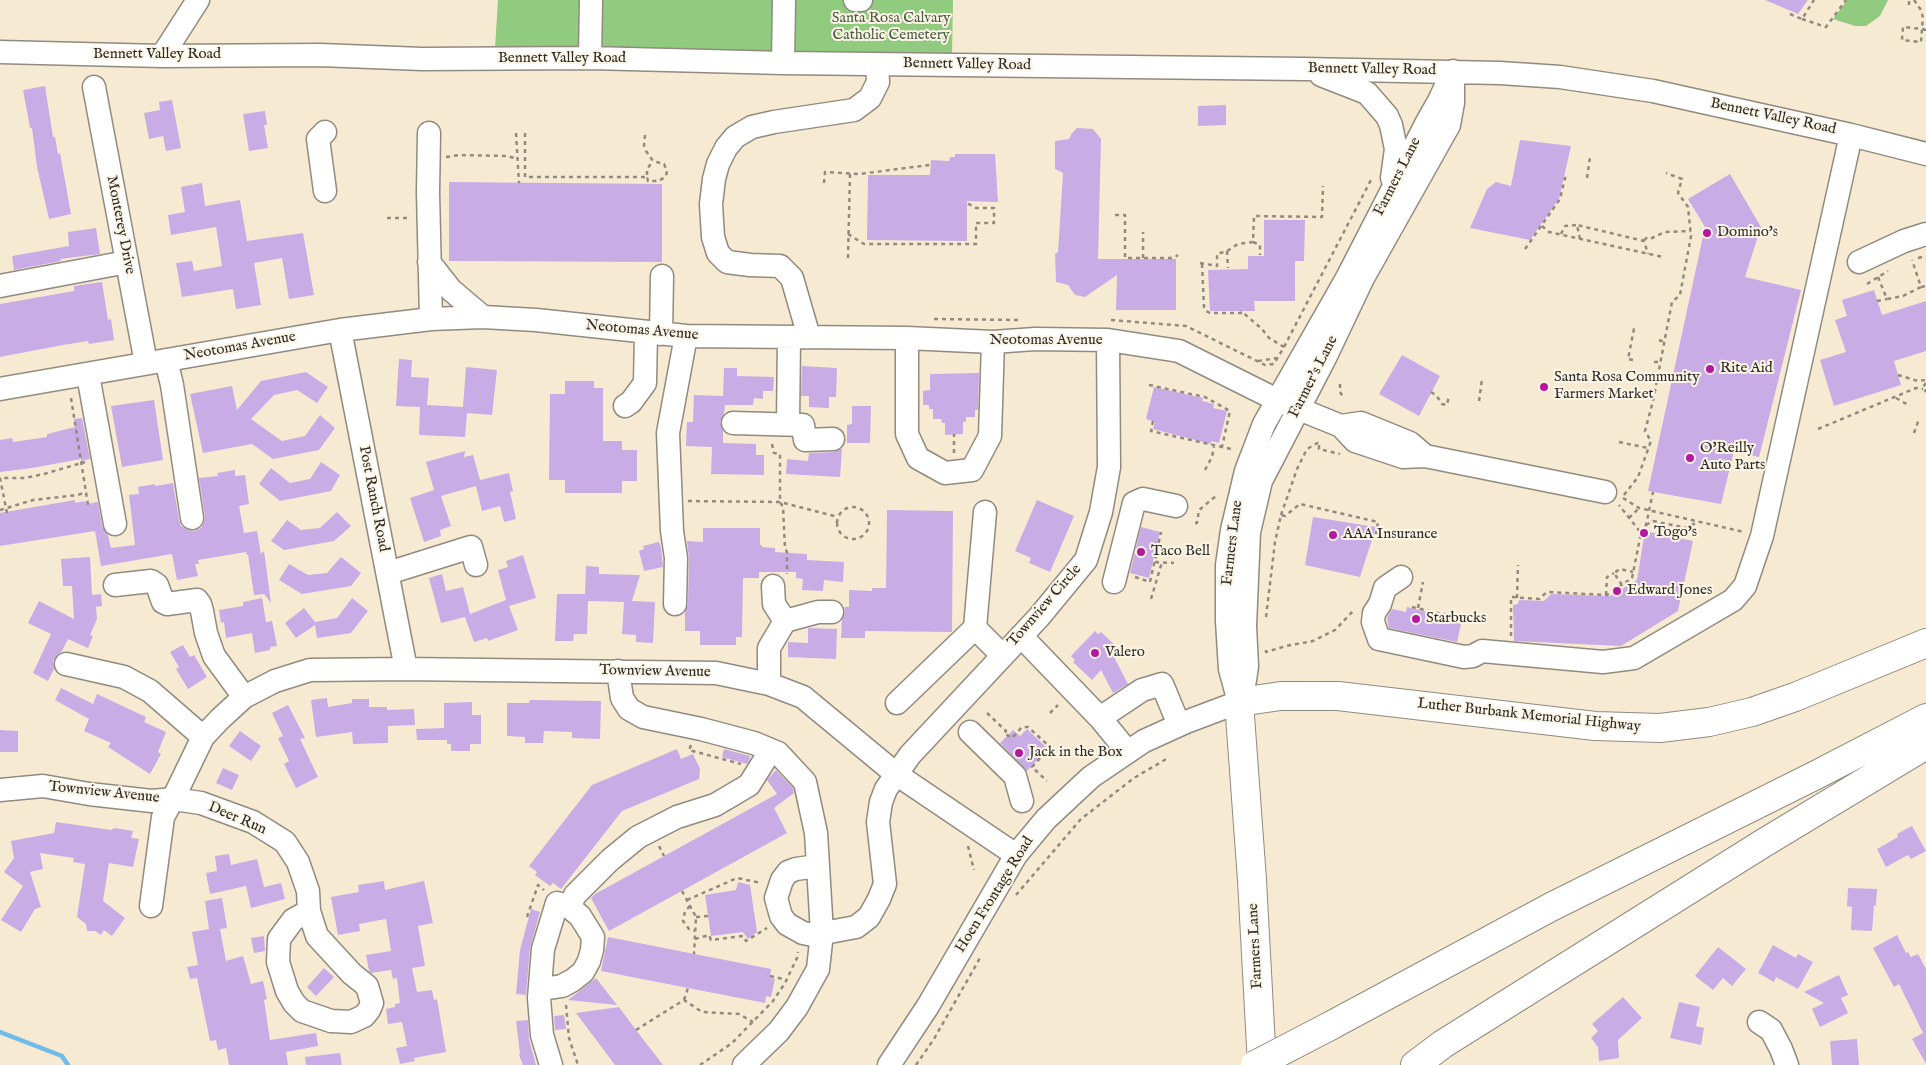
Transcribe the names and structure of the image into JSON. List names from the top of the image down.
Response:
{
  "streets": {
    "main road": ["Farmers Lane", "Luther Burbank Memorial Highway"],
    "street": [
      "Bennett Valley Road",
      "Monterey Drive",
      "Neotomas Avenue",
      "Farmer's Lane",
      "Post Ranch Road",
      "Townview Circle",
      "Townview Avenue",
      "Deer Run",
      "Hoen Frontage Road"
    ]
  },
  "crossings": [
    ["Bennett Valley Road", "Farmers Lane"],
    ["Bennett Valley Road", "Farmer's Lane"],
    ["Farmers Lane", "Neotomas Avenue"],
    ["Farmers Lane", "Farmer's Lane"],
    ["Farmers Lane", "Luther Burbank Memorial Highway"],
    ["Farmers Lane", "Hoen Frontage Road"],
    ["Monterey Drive", "Neotomas Avenue"],
    ["Neotomas Avenue", "Farmer's Lane"],
    ["Neotomas Avenue", "Post Ranch Road"],
    ["Neotomas Avenue", "Townview Circle"],
    ["Farmer's Lane", "Luther Burbank Memorial Highway"],
    ["Farmer's Lane", "Hoen Frontage Road"],
    ["Post Ranch Road", "Townview Avenue"],
    ["Townview Circle", "Townview Avenue"],
    ["Townview Avenue", "Deer Run"],
    ["Townview Avenue", "Hoen Frontage Road"],
    ["Luther Burbank Memorial Highway", "Hoen Frontage Road"]
  ],
  "parks": ["Santa Rosa Calvary Catholic Cemetery"],
  "places": [
    "Domino's",
    "Rite Aid",
    "Santa Rosa Community Farmers Market",
    "O'Reilly Auto Parts",
    "Togo's",
    "AAA Insurance",
    "Taco Bell",
    "Edward Jones",
    "Starbucks",
    "Valero",
    "Jack in the Box"
  ]
}
